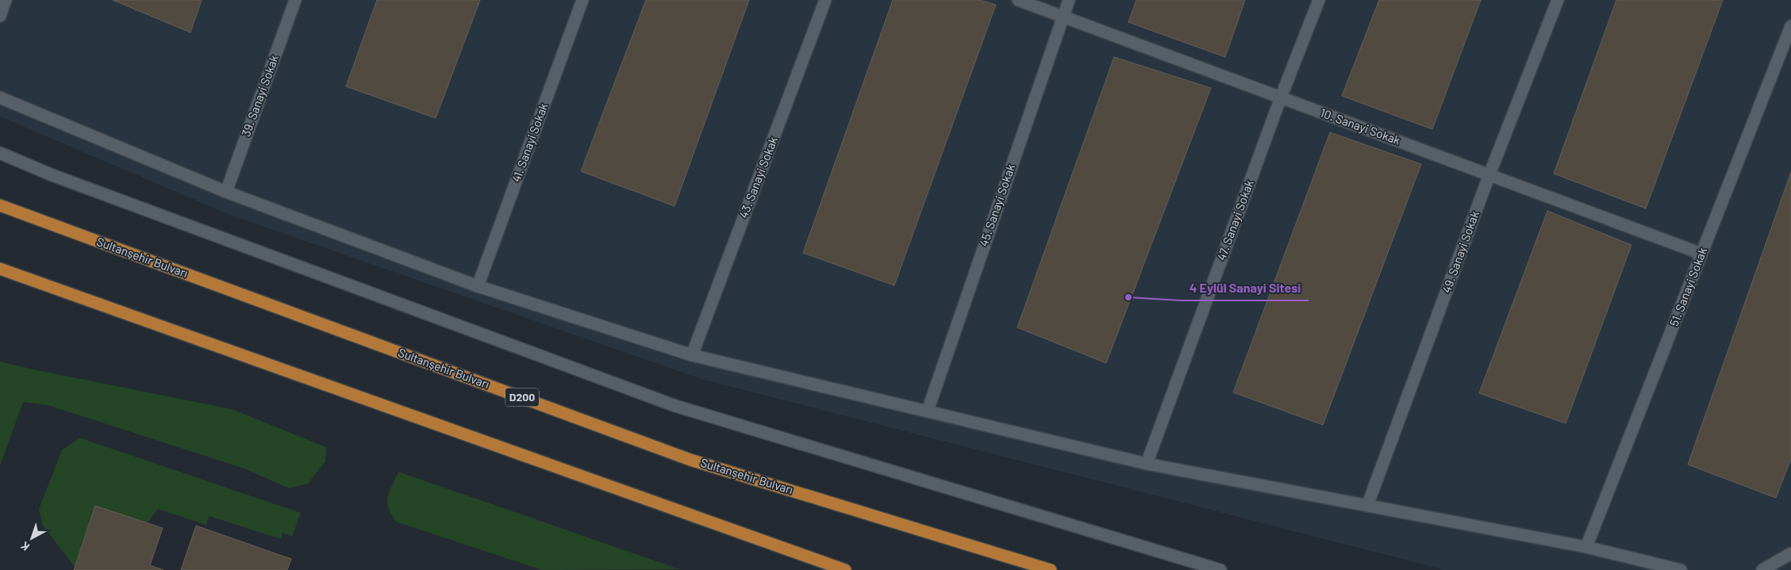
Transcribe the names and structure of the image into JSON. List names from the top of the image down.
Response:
{
  "streets": {
    "highway": ["Sultanşehir Bulvarı", "D200"],
    "street": [
      "39. Sanayi Sokak",
      "10. Sanayi Sokak",
      "41. Sanayi Sokak",
      "43. Sanayi Sokak",
      "45. Sanayi Sokak",
      "47. Sanayi Sokak",
      "49. Sanayi Sokak",
      "51. Sanayi Sokak"
    ]
  },
  "crossings": [
    ["10. Sanayi Sokak", "45. Sanayi Sokak"],
    ["10. Sanayi Sokak", "47. Sanayi Sokak"],
    ["10. Sanayi Sokak", "49. Sanayi Sokak"],
    ["10. Sanayi Sokak", "51. Sanayi Sokak"]
  ],
  "places": ["4 Eylül Sanayi Sitesi"],
  "north": "bottom left"
}
